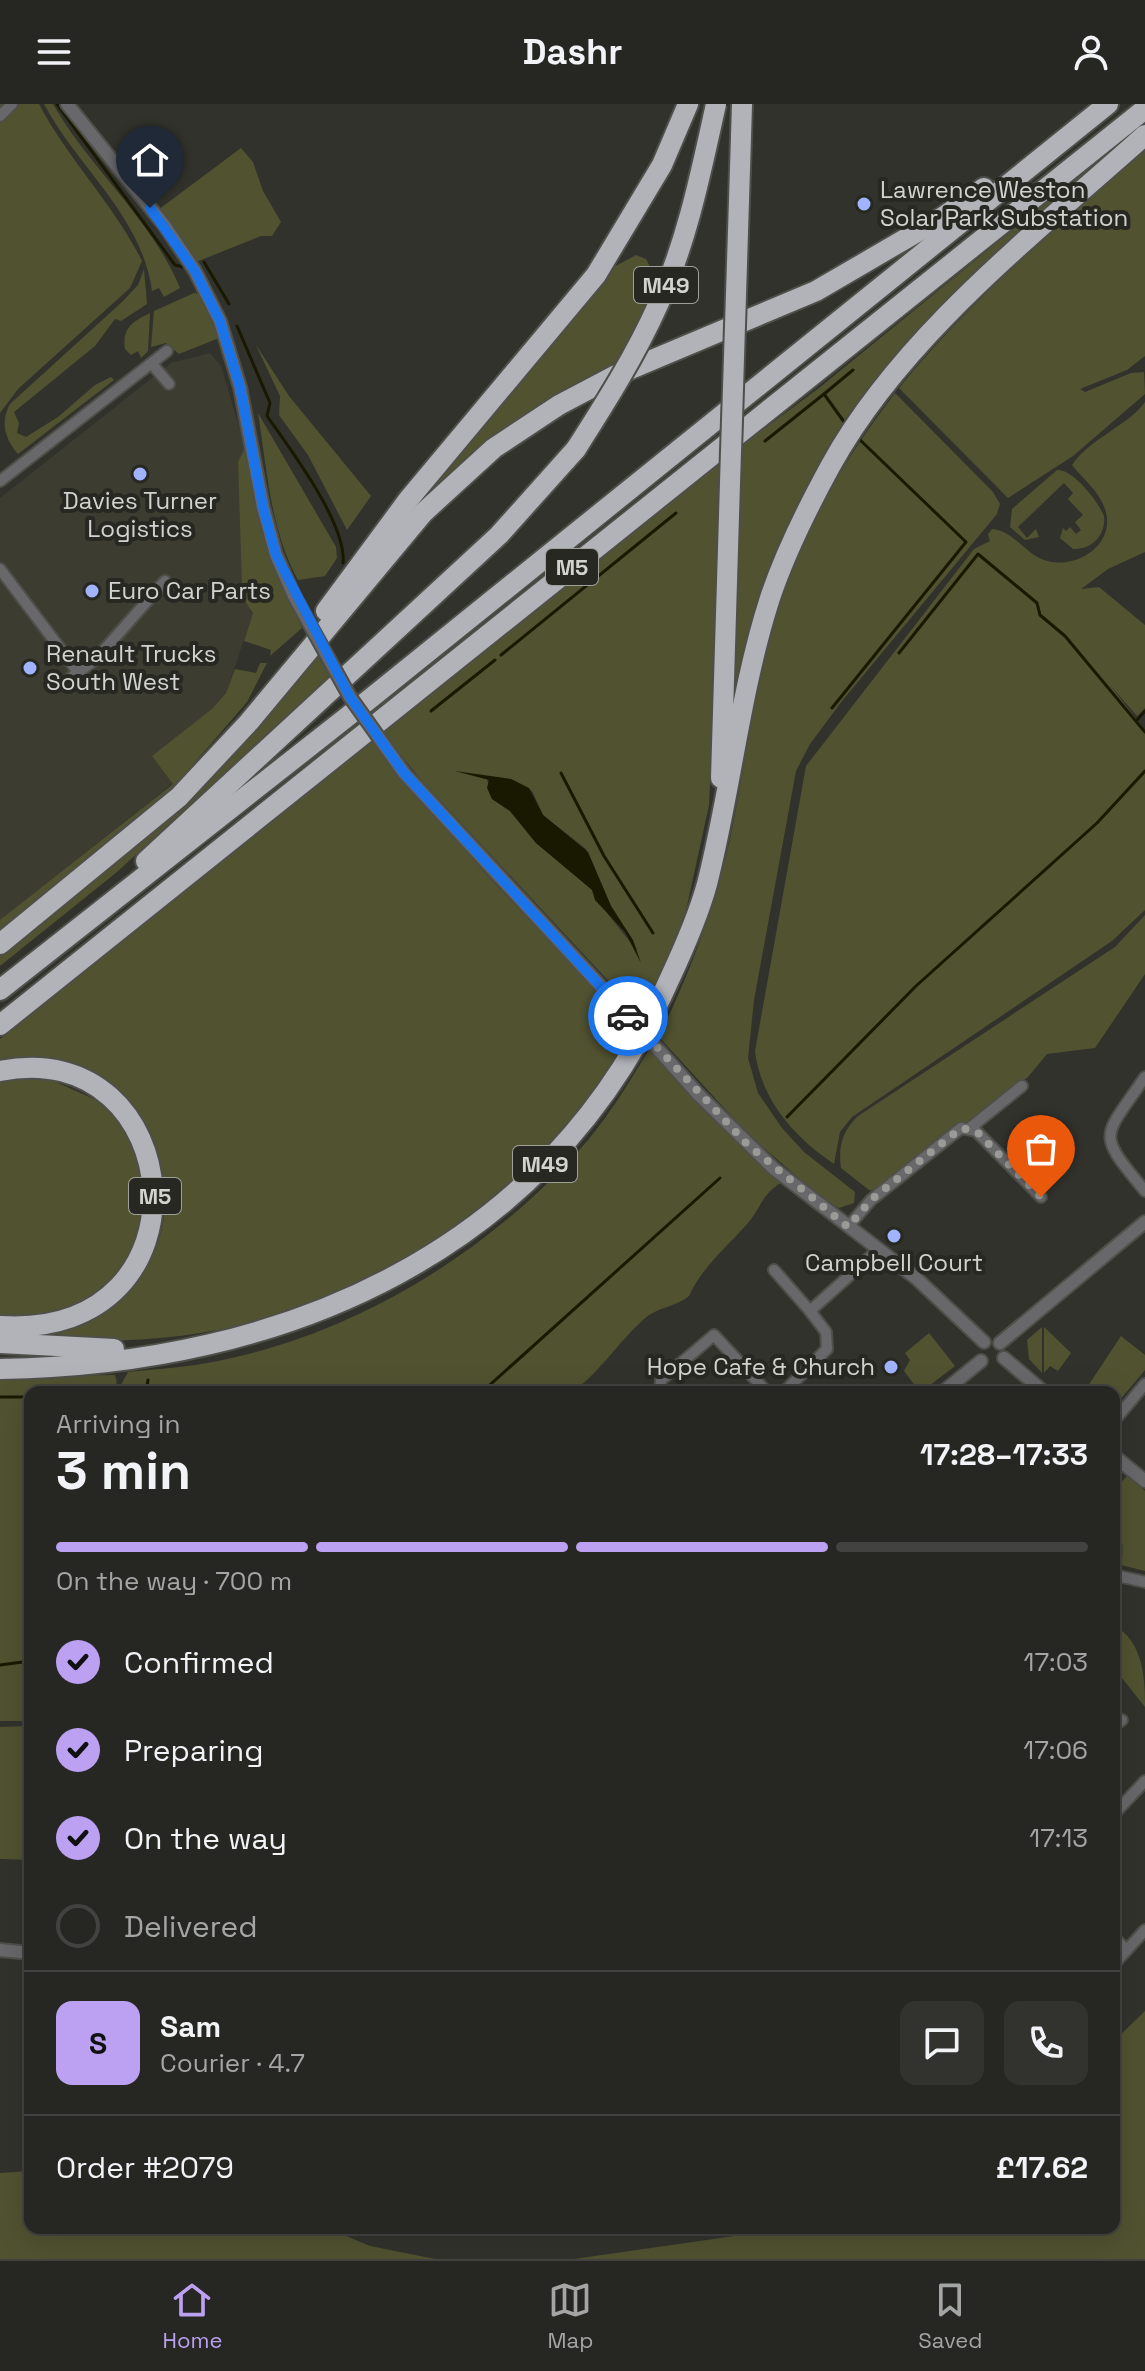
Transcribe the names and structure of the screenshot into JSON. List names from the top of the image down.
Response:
{
  "streets": {
    "highway": ["M49", "M5"]
  },
  "crossings": [
    ["M49", "M5"]
  ],
  "places": [
    "Lawrence Weston Solar Park Substation",
    "Davies Turner Logistics",
    "Euro Car Parts",
    "Renault Trucks South West",
    "Campbell Court",
    "Hope Cafe & Church"
  ],
  "page": {
    "header": "Dashr",
    "heading": ["3 min", "Arriving in", "17:28–17:33"],
    "panel": [
      "Sam",
      "Courier · 4.7",
      "Order #2079",
      "£17.62"
    ],
    "bar": "On the way · 700 m",
    "list": [
      ["Confirmed", "17:03"],
      ["Preparing", "17:06"],
      ["On the way", "17:13"],
      "Delivered"
    ],
    "round": "S",
    "tabs": ["Home", "Map", "Saved"]
  }
}
